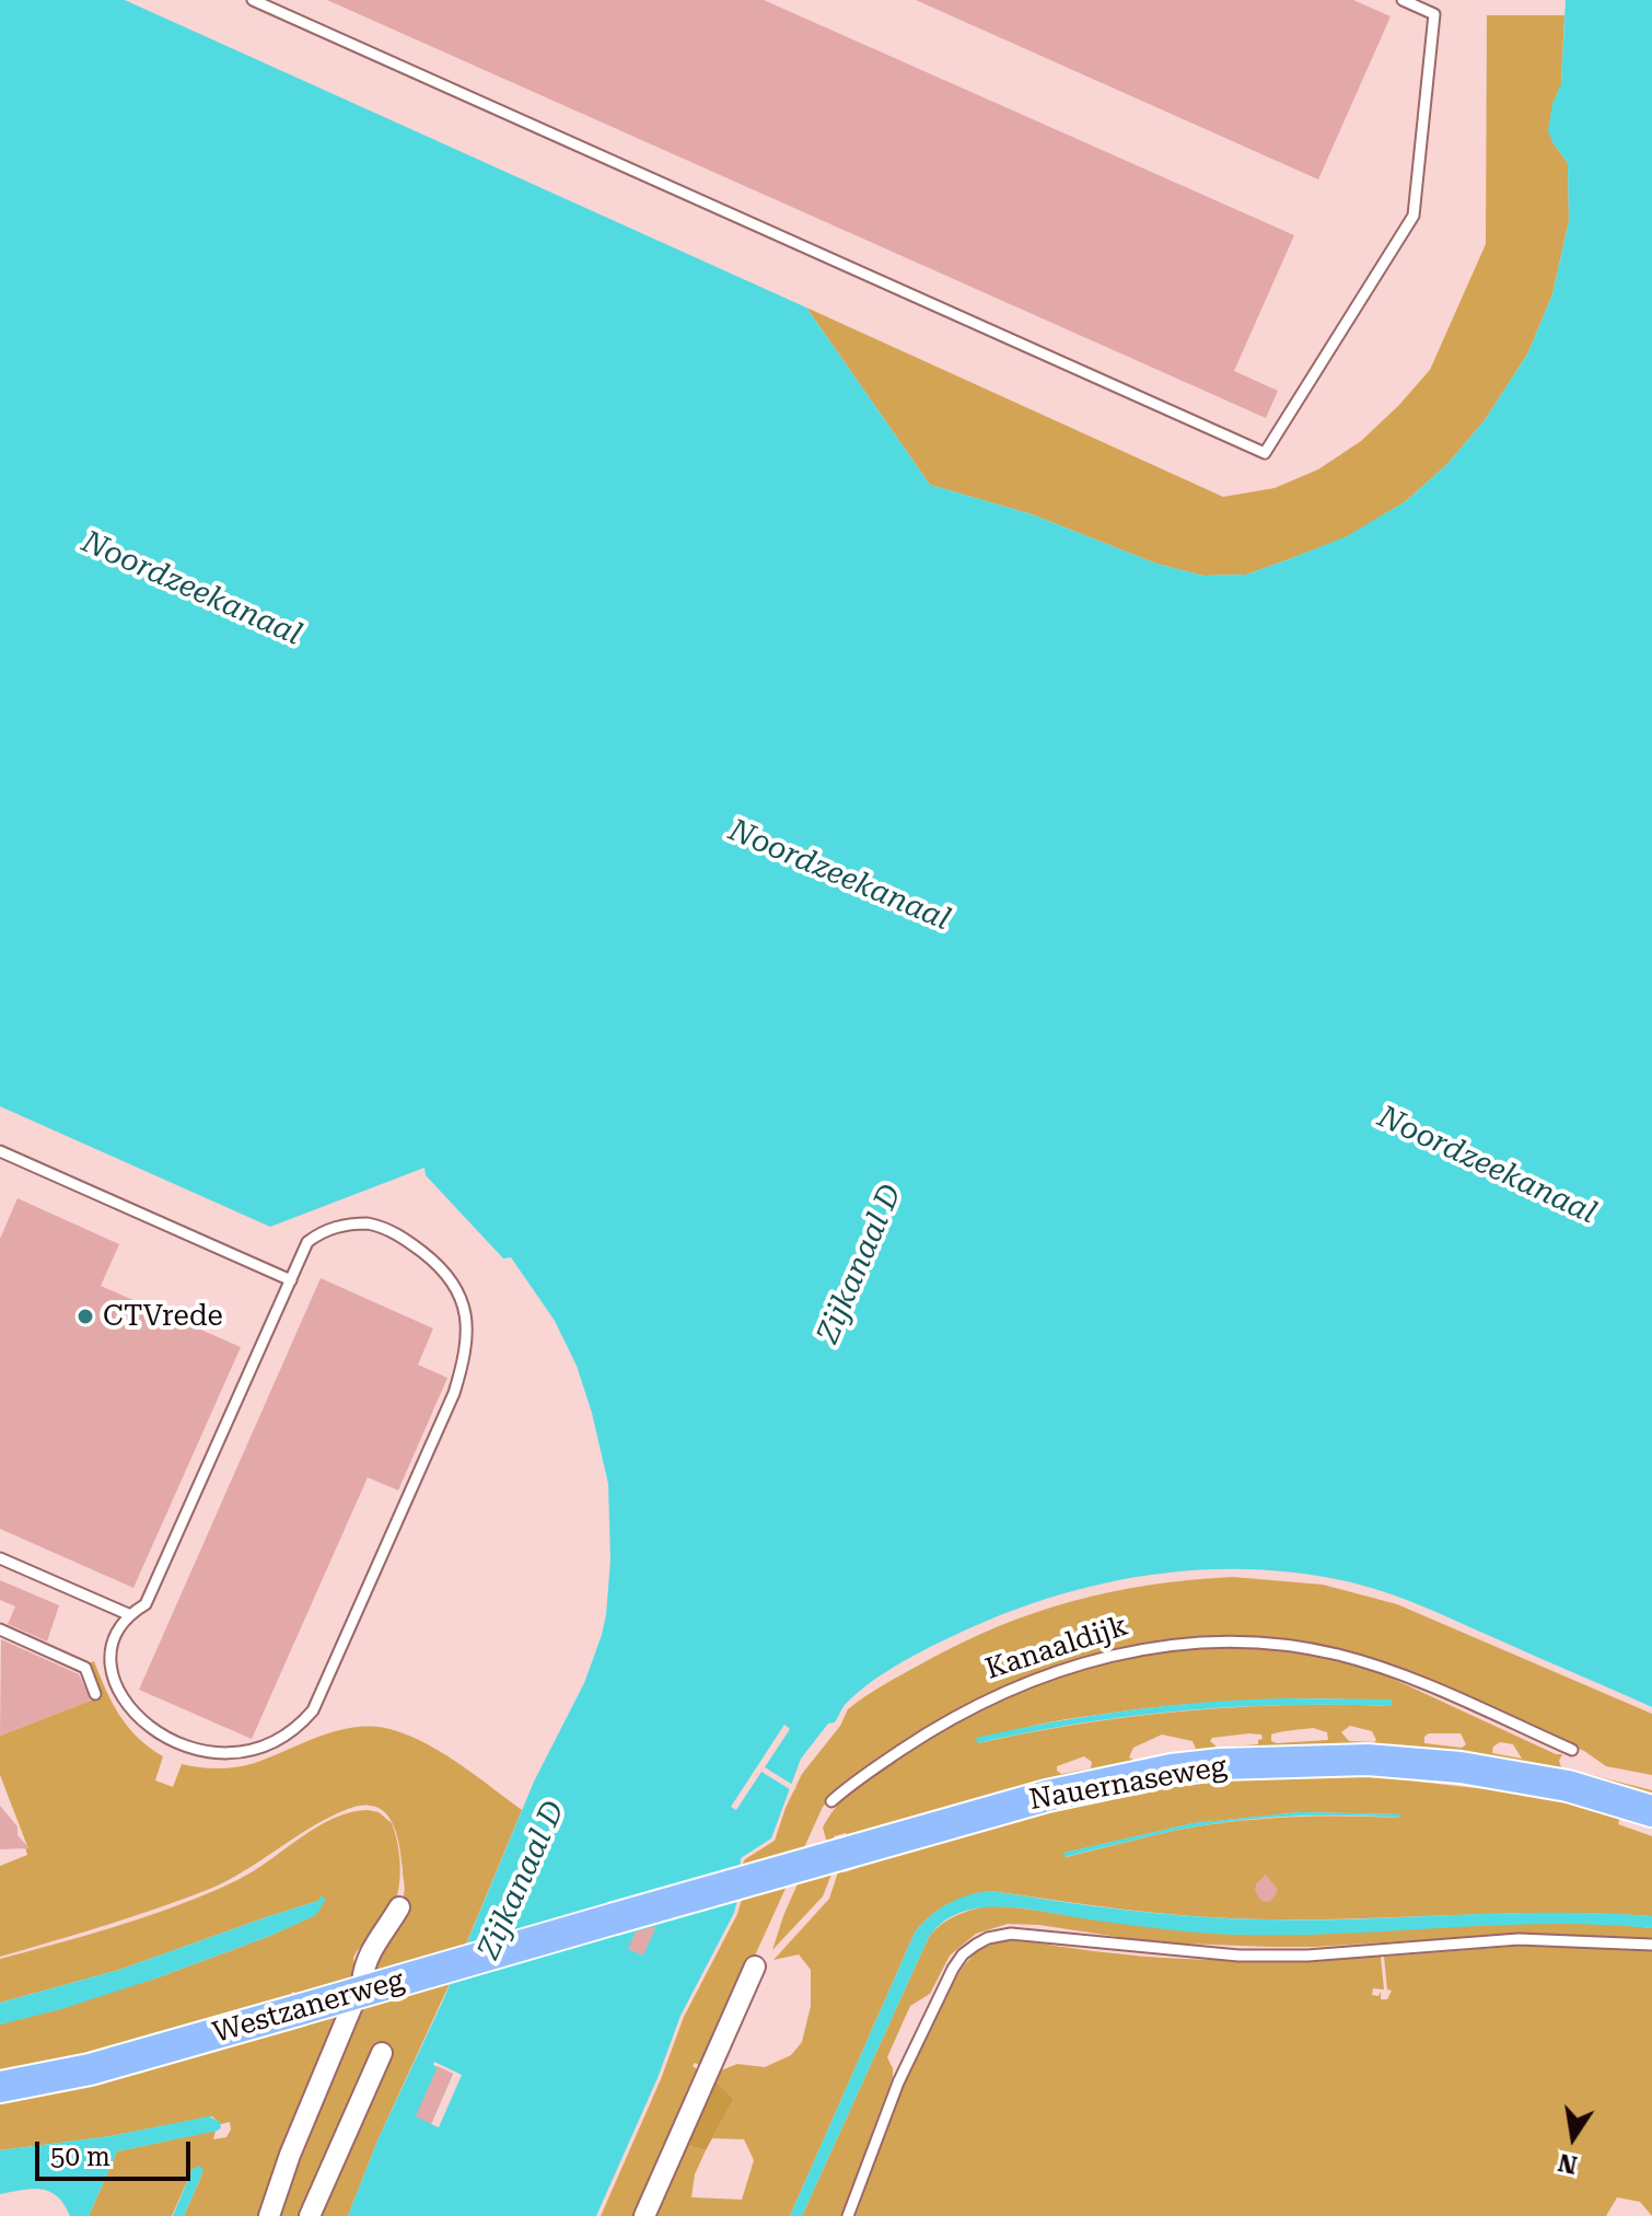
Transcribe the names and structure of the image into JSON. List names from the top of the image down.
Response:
{
  "streets": {
    "main road": ["Nauernaseweg", "Westzanerweg"],
    "lane": ["Kanaaldijk"]
  },
  "crossings": [
    ["Nauernaseweg", "Westzanerweg"]
  ],
  "water": ["Noordzeekanaal", "Zijkanaal D"],
  "places": ["CTVrede"],
  "scale_bar": "50 m",
  "north": "bottom"
}
